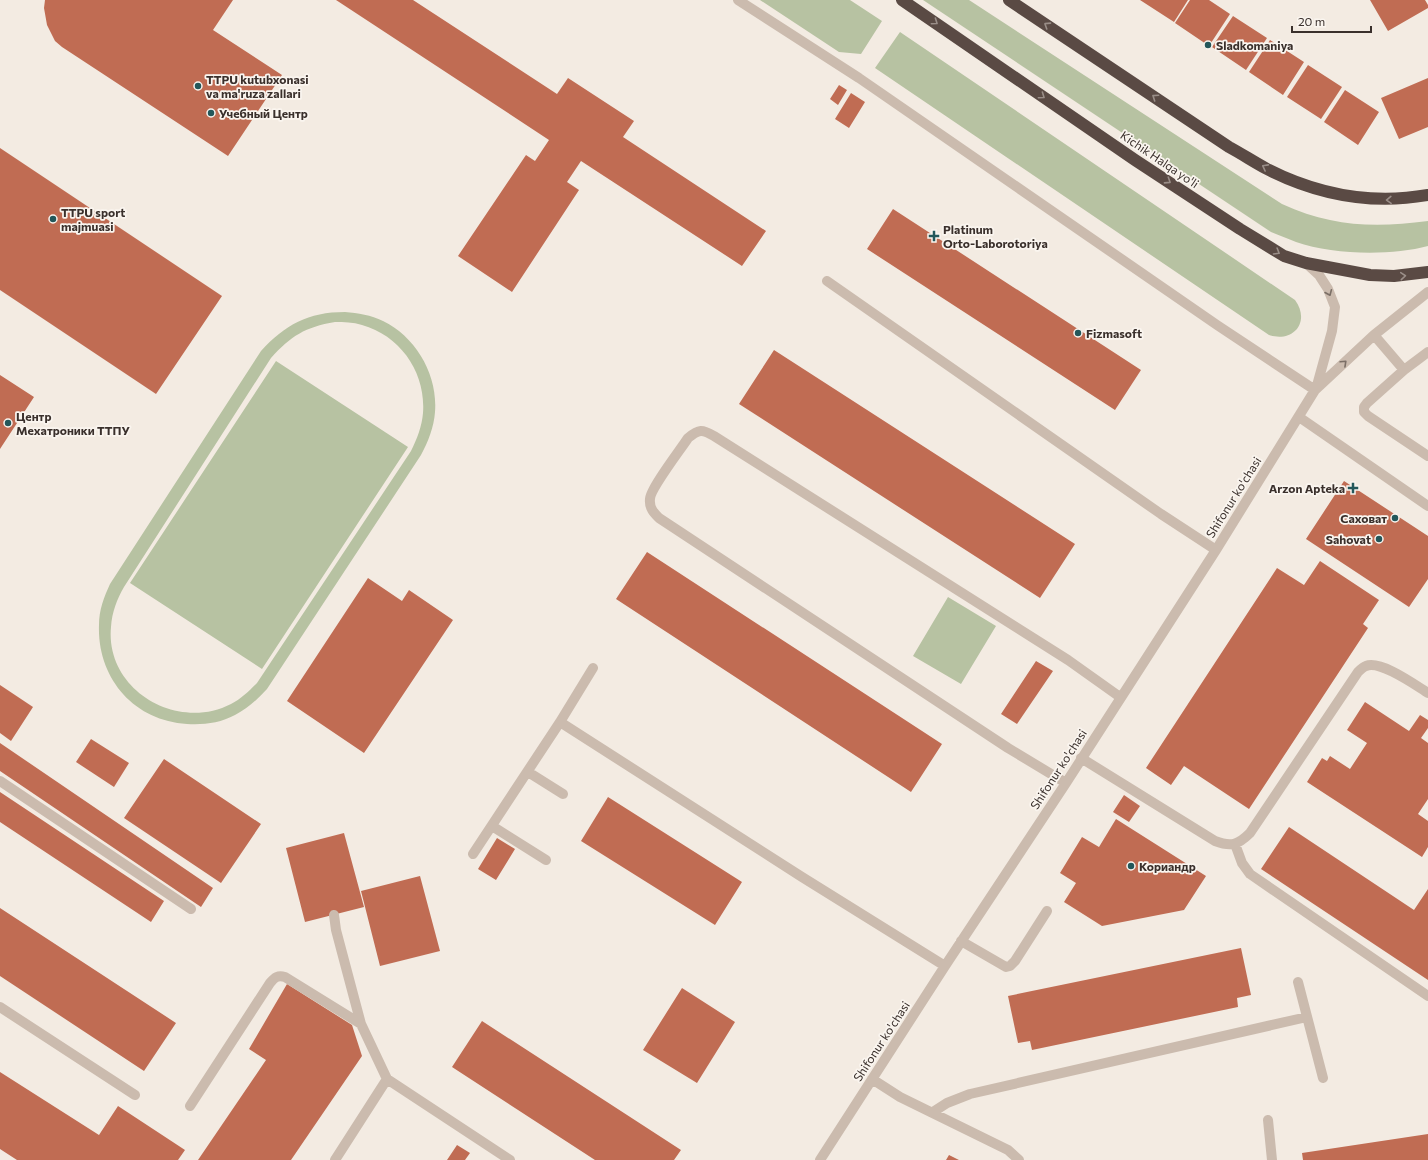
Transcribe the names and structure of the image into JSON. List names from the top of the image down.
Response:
{
  "streets": {
    "highway": ["Kichik Halqa yo'li"],
    "street": ["Shifonur ko'chasi"]
  },
  "crossings": [
    ["Kichik Halqa yo'li", "Shifonur ko'chasi"]
  ],
  "places": {
    "other": [
      "Sladkomaniya",
      "TTPU kutubxonasi va ma'ruza zallari",
      "Учебный Центр",
      "TTPU sport majmuasi",
      "Fizmasoft",
      "Центр Мехатроники ТТПУ",
      "Саховат",
      "Sahovat",
      "Кориандр"
    ],
    "health": ["Platinum Orto-Laborotoriya", "Arzon Apteka"]
  },
  "scale_bar": "20 m"
}
